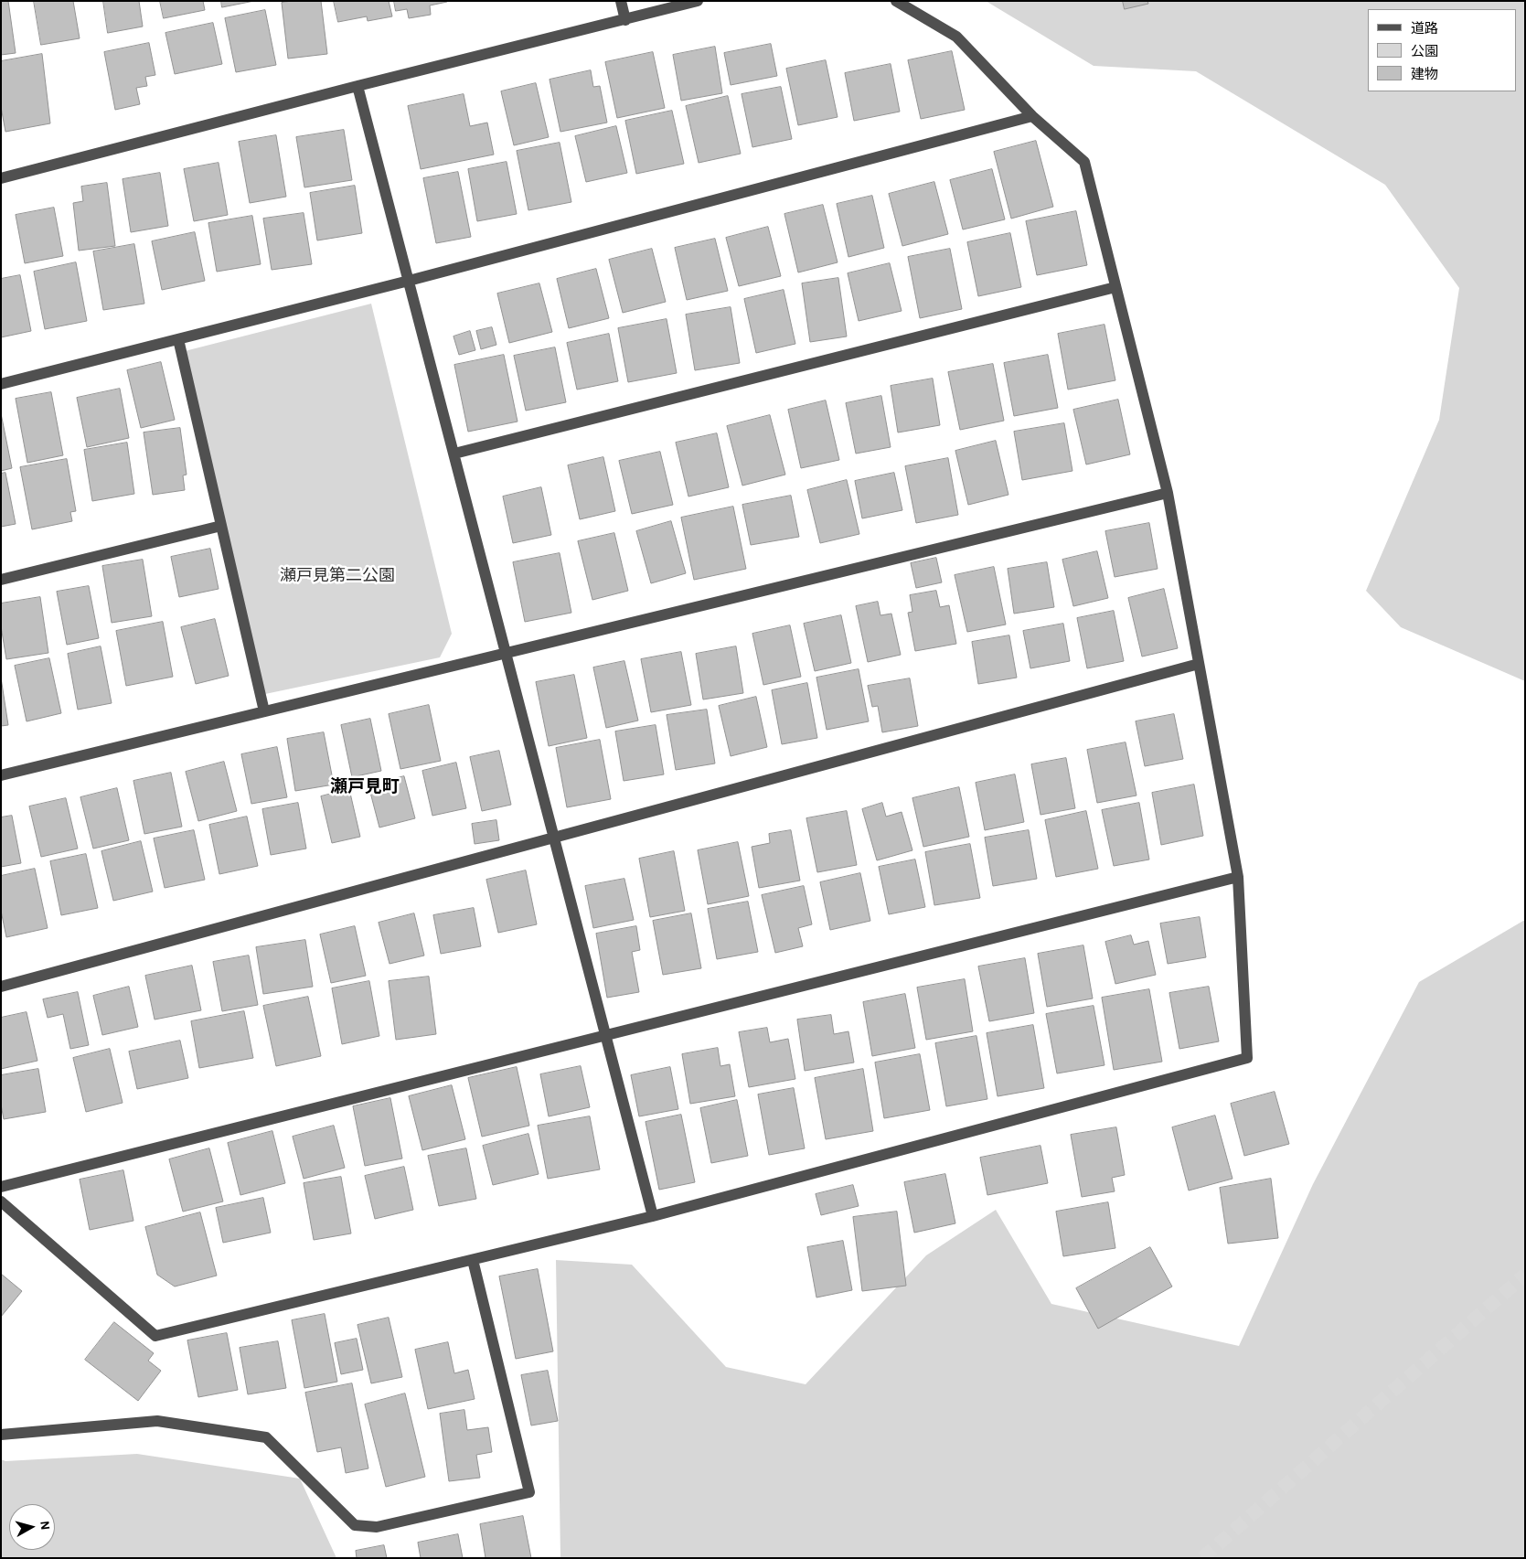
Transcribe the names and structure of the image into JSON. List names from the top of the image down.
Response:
{
  "districts": ["瀬戸見町"],
  "parks": ["瀬戸見第二公園"],
  "legend": ["道路", "公園", "建物"],
  "north": "right"
}
